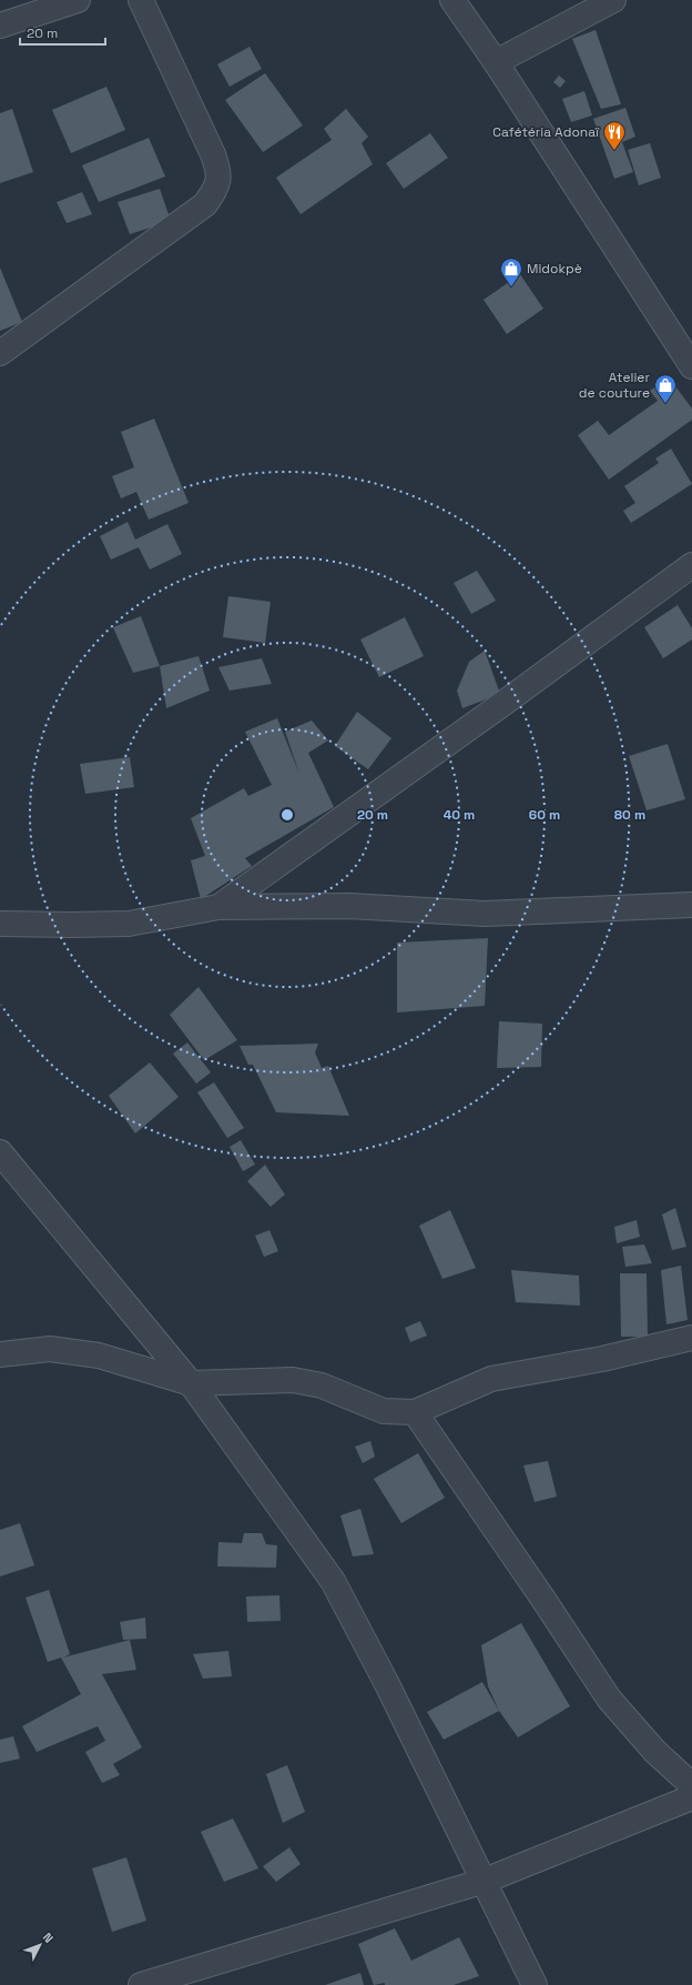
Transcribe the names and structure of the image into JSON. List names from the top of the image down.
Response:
{
  "places": {
    "restaurant": ["Cafétéria Adonaï"],
    "shop": ["Midokpè", "Atelier de couture"]
  },
  "scale_bar": "20 m",
  "north": "top right",
  "rings": [
    "20 m",
    "40 m",
    "60 m",
    "80 m"
  ]
}
